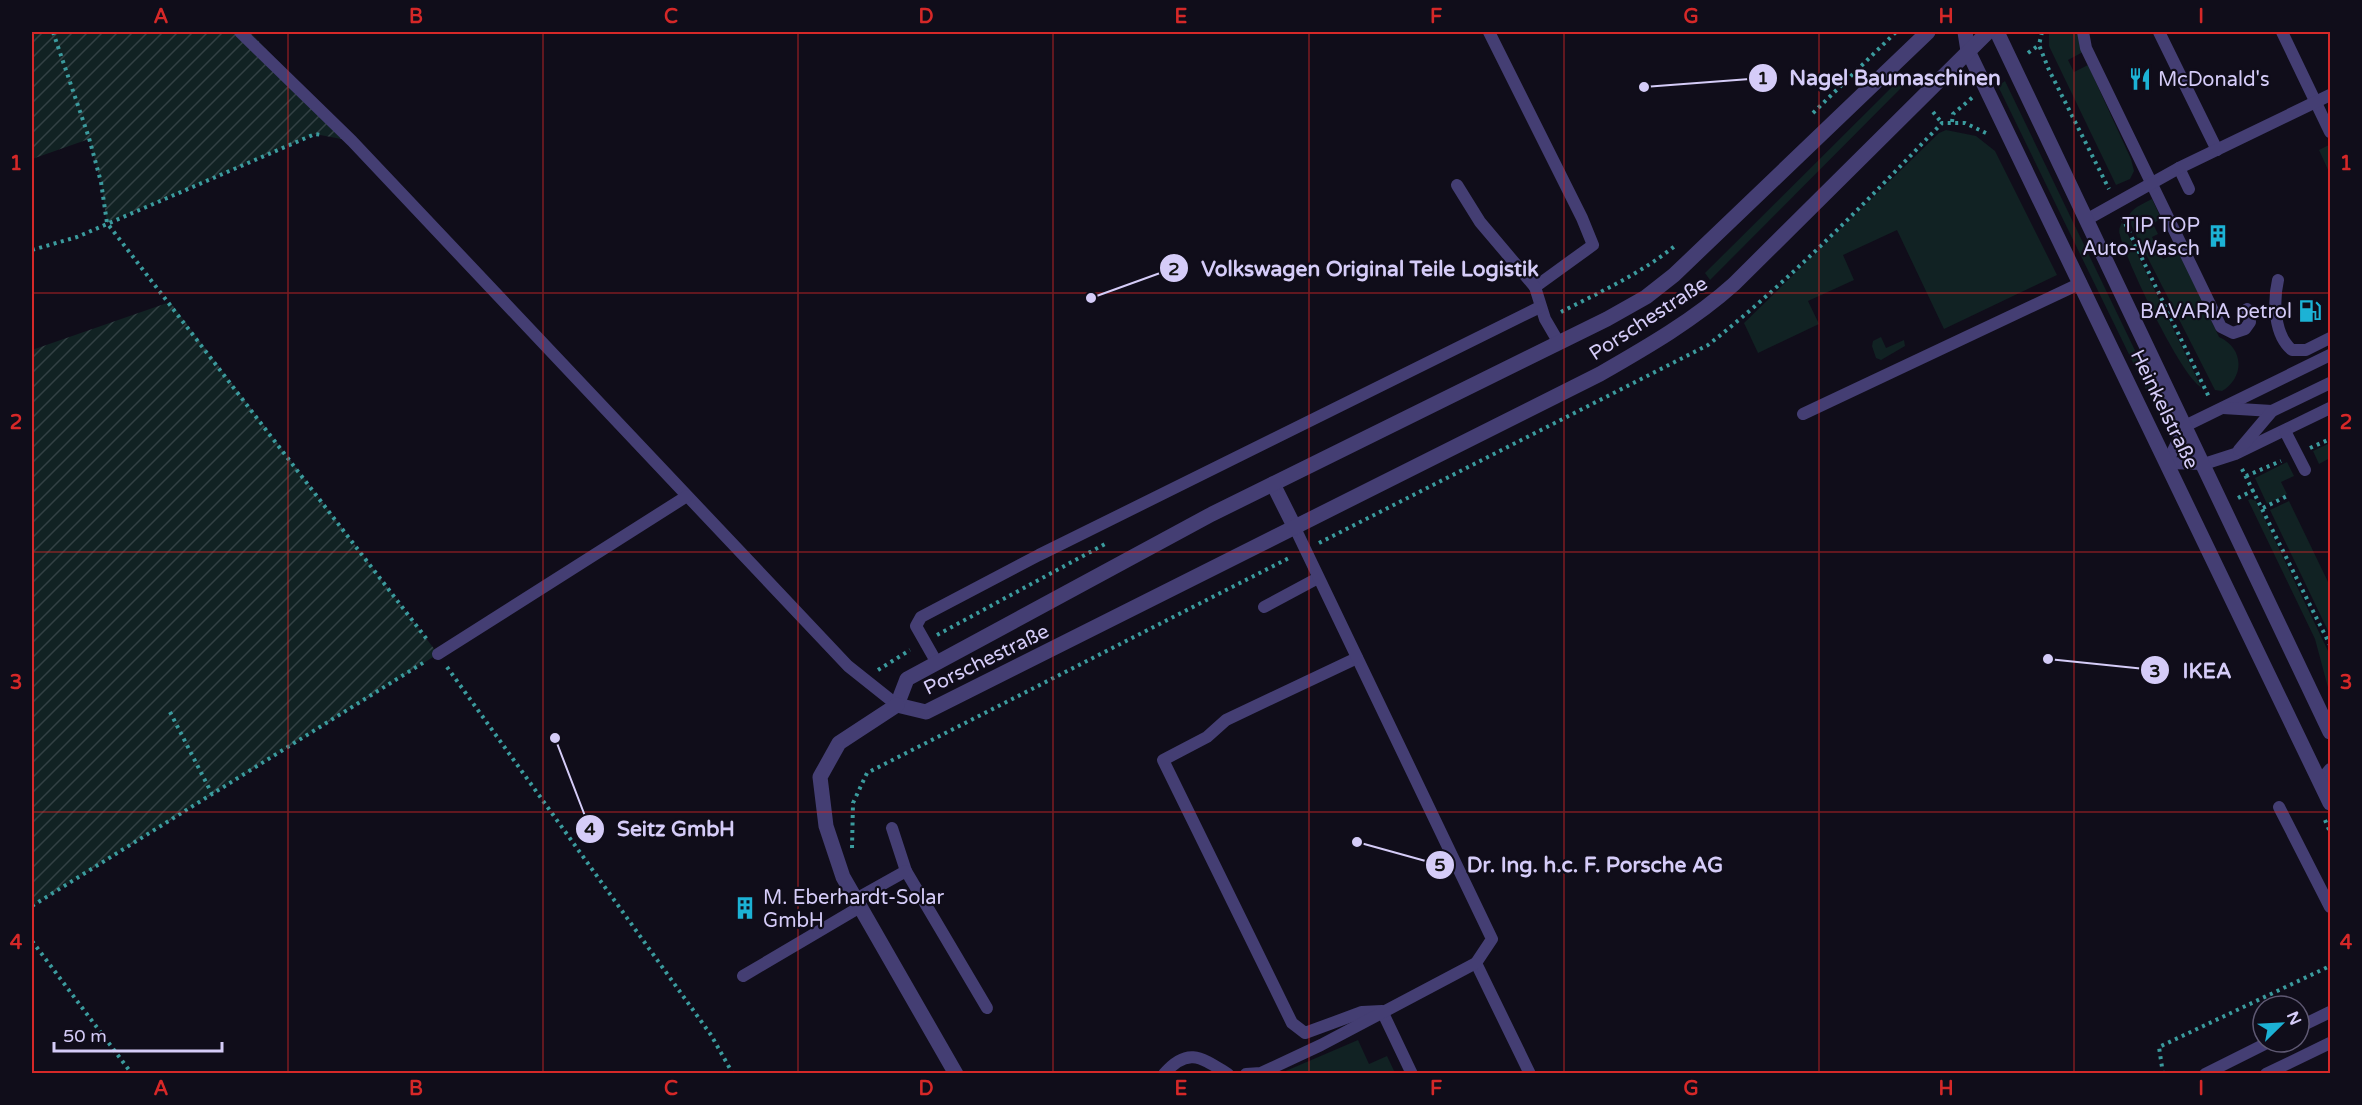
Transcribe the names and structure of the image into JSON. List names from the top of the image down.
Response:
{
  "streets": {
    "street": ["Porschestraße", "Heinkelstraße"]
  },
  "crossings": [
    ["Porschestraße", "Heinkelstraße"]
  ],
  "places": {
    "restaurant": ["McDonald's"],
    "other": [
      "Nagel Baumaschinen",
      "Volkswagen Original Teile Logistik",
      "IKEA",
      "Seitz GmbH",
      "Dr. Ing. h.c. F. Porsche AG"
    ],
    "building": ["TIP TOP Auto-Wasch", "M. Eberhardt-Solar GmbH"],
    "fuel station": ["BAVARIA petrol"]
  },
  "scale_bar": "50 m",
  "north": "top right",
  "grid": {
    "columns": [
      "A",
      "B",
      "C",
      "D",
      "E",
      "F",
      "G",
      "H",
      "I"
    ],
    "rows": [
      "1",
      "2",
      "3",
      "4"
    ]
  }
}
